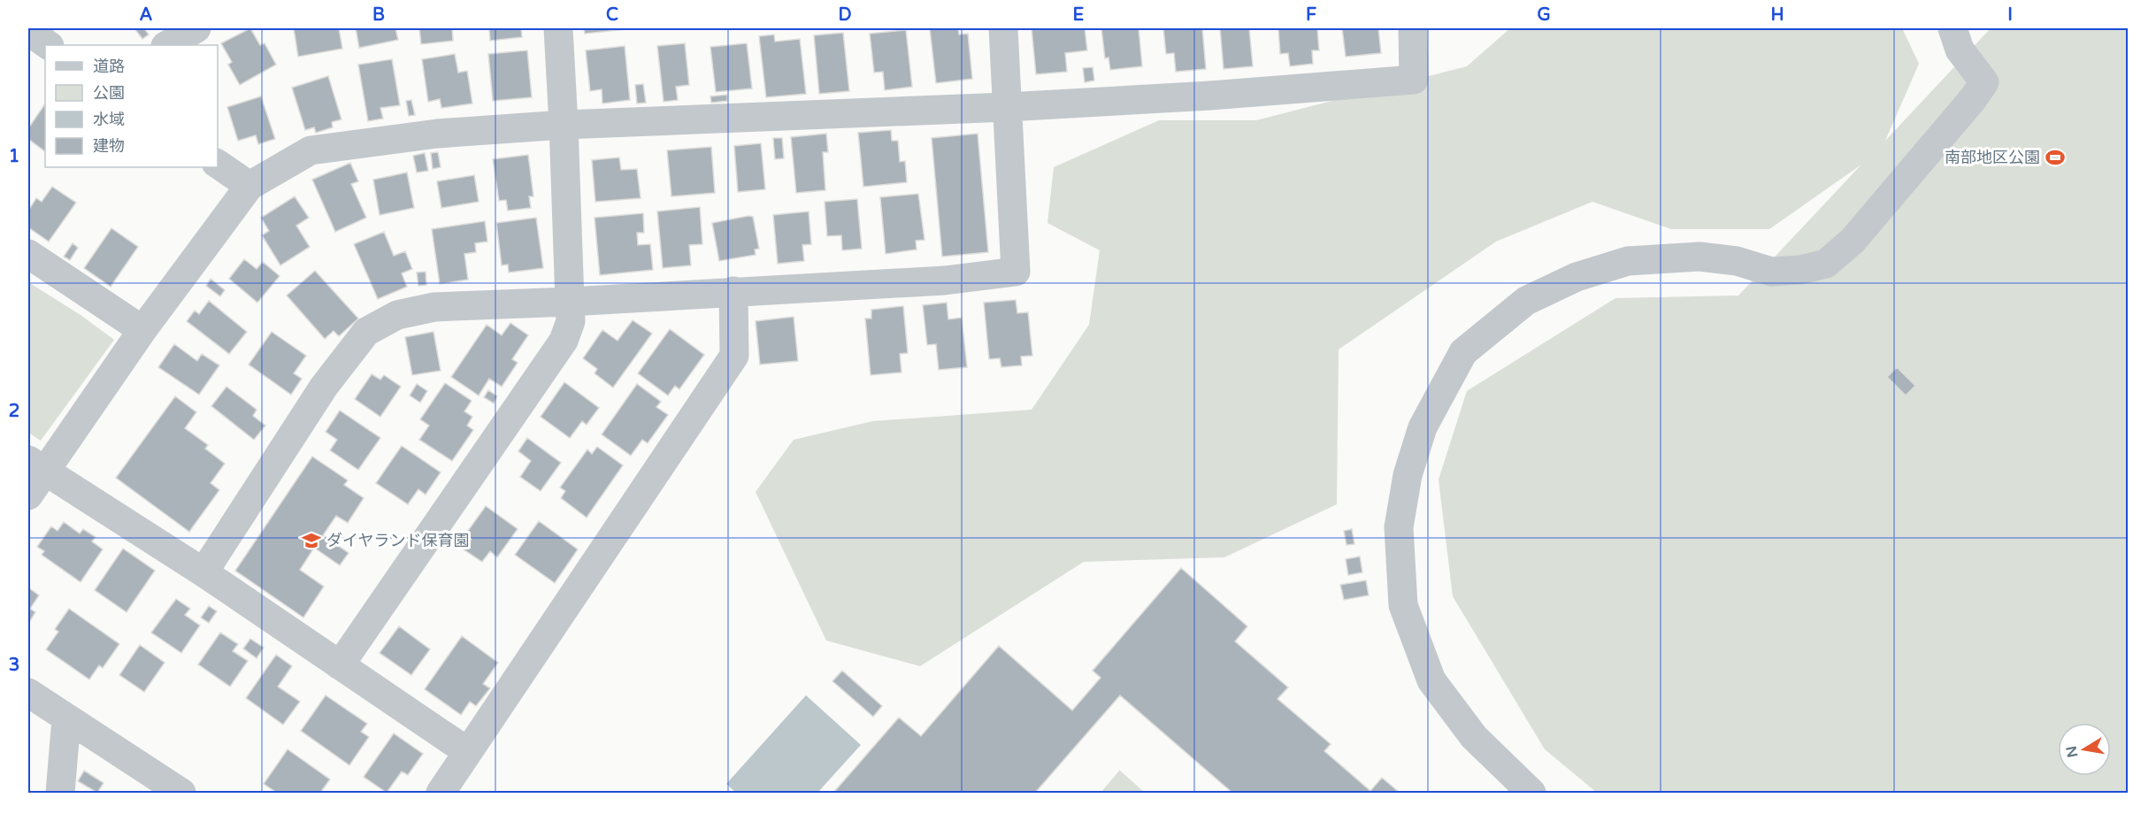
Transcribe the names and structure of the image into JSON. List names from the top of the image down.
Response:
{
  "places": {
    "sports": ["南部地区公園"],
    "school or university": ["ダイヤランド保育園"]
  },
  "legend": [
    "道路",
    "公園",
    "水域",
    "建物"
  ],
  "north": "left",
  "grid": {
    "columns": [
      "A",
      "B",
      "C",
      "D",
      "E",
      "F",
      "G",
      "H",
      "I"
    ],
    "rows": ["1", "2", "3"]
  }
}
